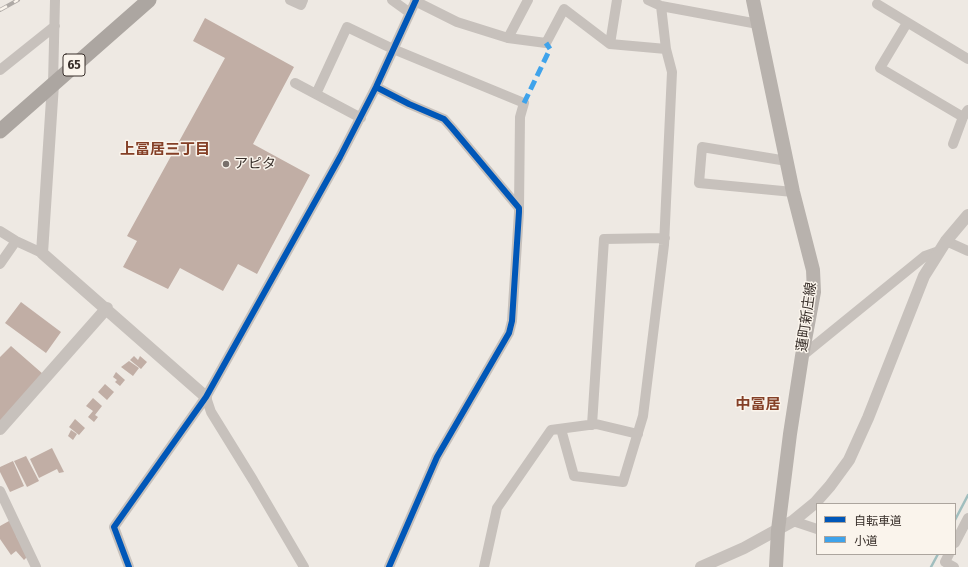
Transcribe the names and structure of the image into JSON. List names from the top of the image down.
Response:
{
  "streets": {
    "main road": ["65", "蓮町新庄線"]
  },
  "districts": ["上冨居三丁目", "中冨居"],
  "places": ["アピタ"],
  "legend": ["自転車道", "小道"]
}
